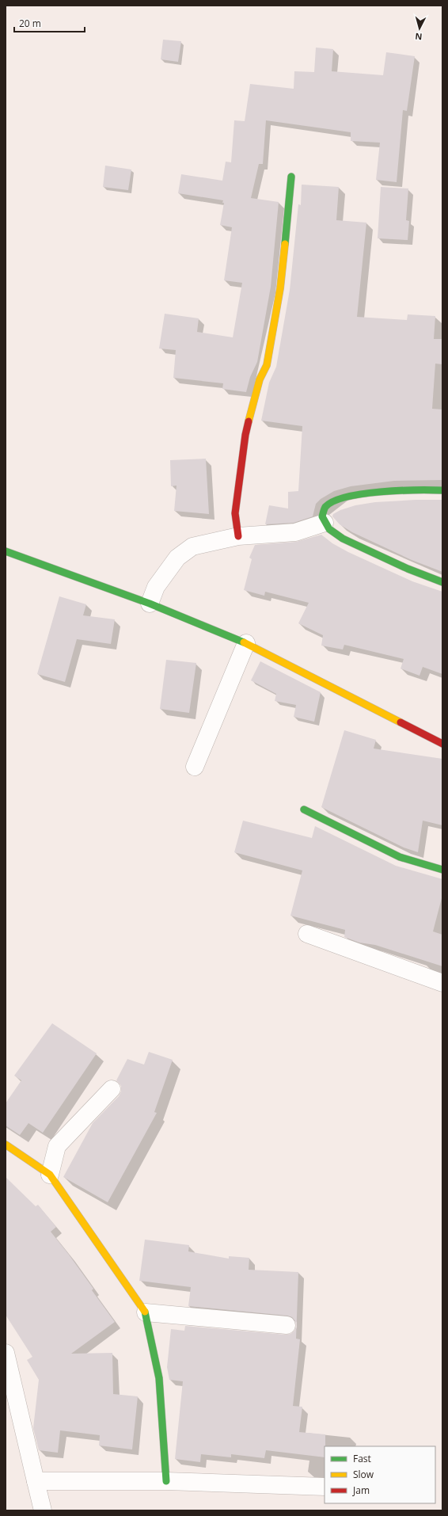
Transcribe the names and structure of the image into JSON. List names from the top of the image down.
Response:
{
  "legend": ["Fast", "Slow", "Jam"],
  "scale_bar": "20 m",
  "north": "bottom"
}
